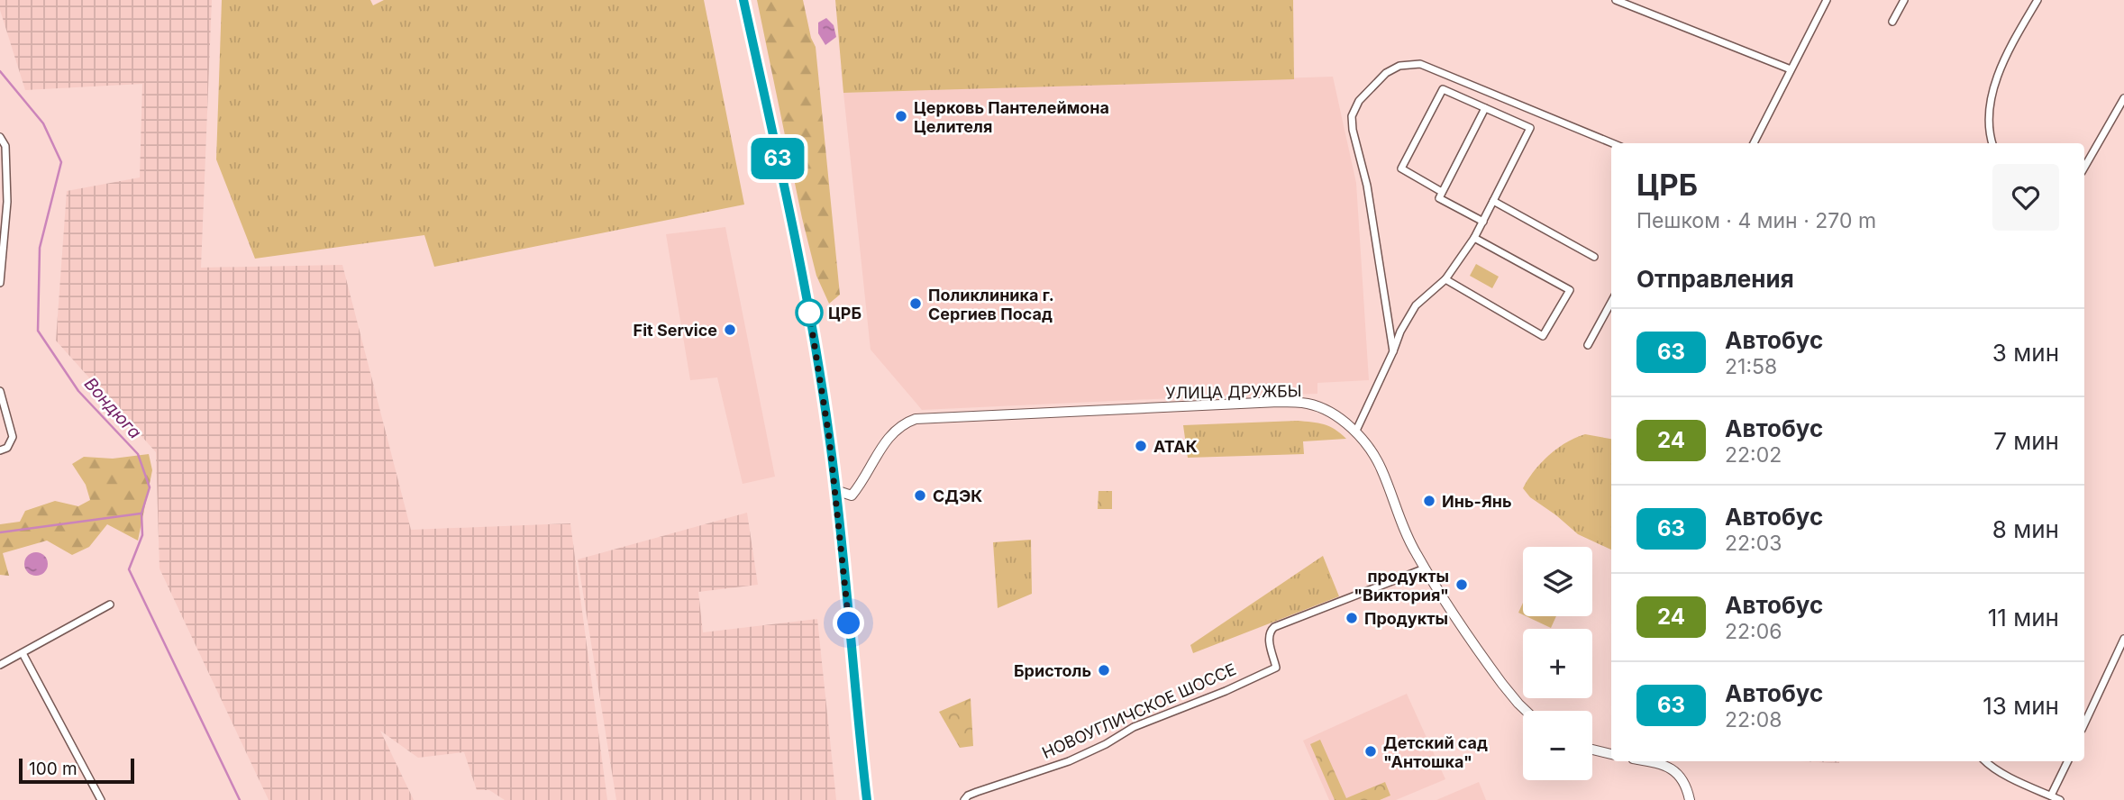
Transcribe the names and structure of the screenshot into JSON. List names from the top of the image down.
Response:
{
  "streets": {
    "street": ["УЛИЦА ДРУЖБЫ", "НОВОУГЛИЧСКОЕ ШОССЕ"]
  },
  "crossings": [
    ["УЛИЦА ДРУЖБЫ", "НОВОУГЛИЧСКОЕ ШОССЕ"]
  ],
  "water": ["Вондюга"],
  "places": [
    "Церковь Пантелеймона Целителя",
    "Поликлиника г. Сергиев Посад",
    "ЦРБ",
    "Fit Service",
    "АТАК",
    "СДЭК",
    "Инь-Янь",
    "продукты \"Виктория\"",
    "Продукты",
    "Бристоль",
    "Детский сад \"Антошка\""
  ],
  "lines": ["bus line 63"],
  "scale_bar": "100 m",
  "page": {
    "on_map": "63",
    "heading": [
      ["ЦРБ", "Пешком · 4 мин · 270 m"],
      "Отправления"
    ],
    "list": [
      {
        "mark": "63",
        "name": "Автобус",
        "note": "21:58",
        "value": "3 мин"
      },
      {
        "mark": "24",
        "name": "Автобус",
        "note": "22:02",
        "value": "7 мин"
      },
      {
        "mark": "63",
        "name": "Автобус",
        "note": "22:03",
        "value": "8 мин"
      },
      {
        "mark": "24",
        "name": "Автобус",
        "note": "22:06",
        "value": "11 мин"
      },
      {
        "mark": "63",
        "name": "Автобус",
        "note": "22:08",
        "value": "13 мин"
      }
    ],
    "map_buttons": ["+", "−"],
    "scale": "100 m"
  }
}
